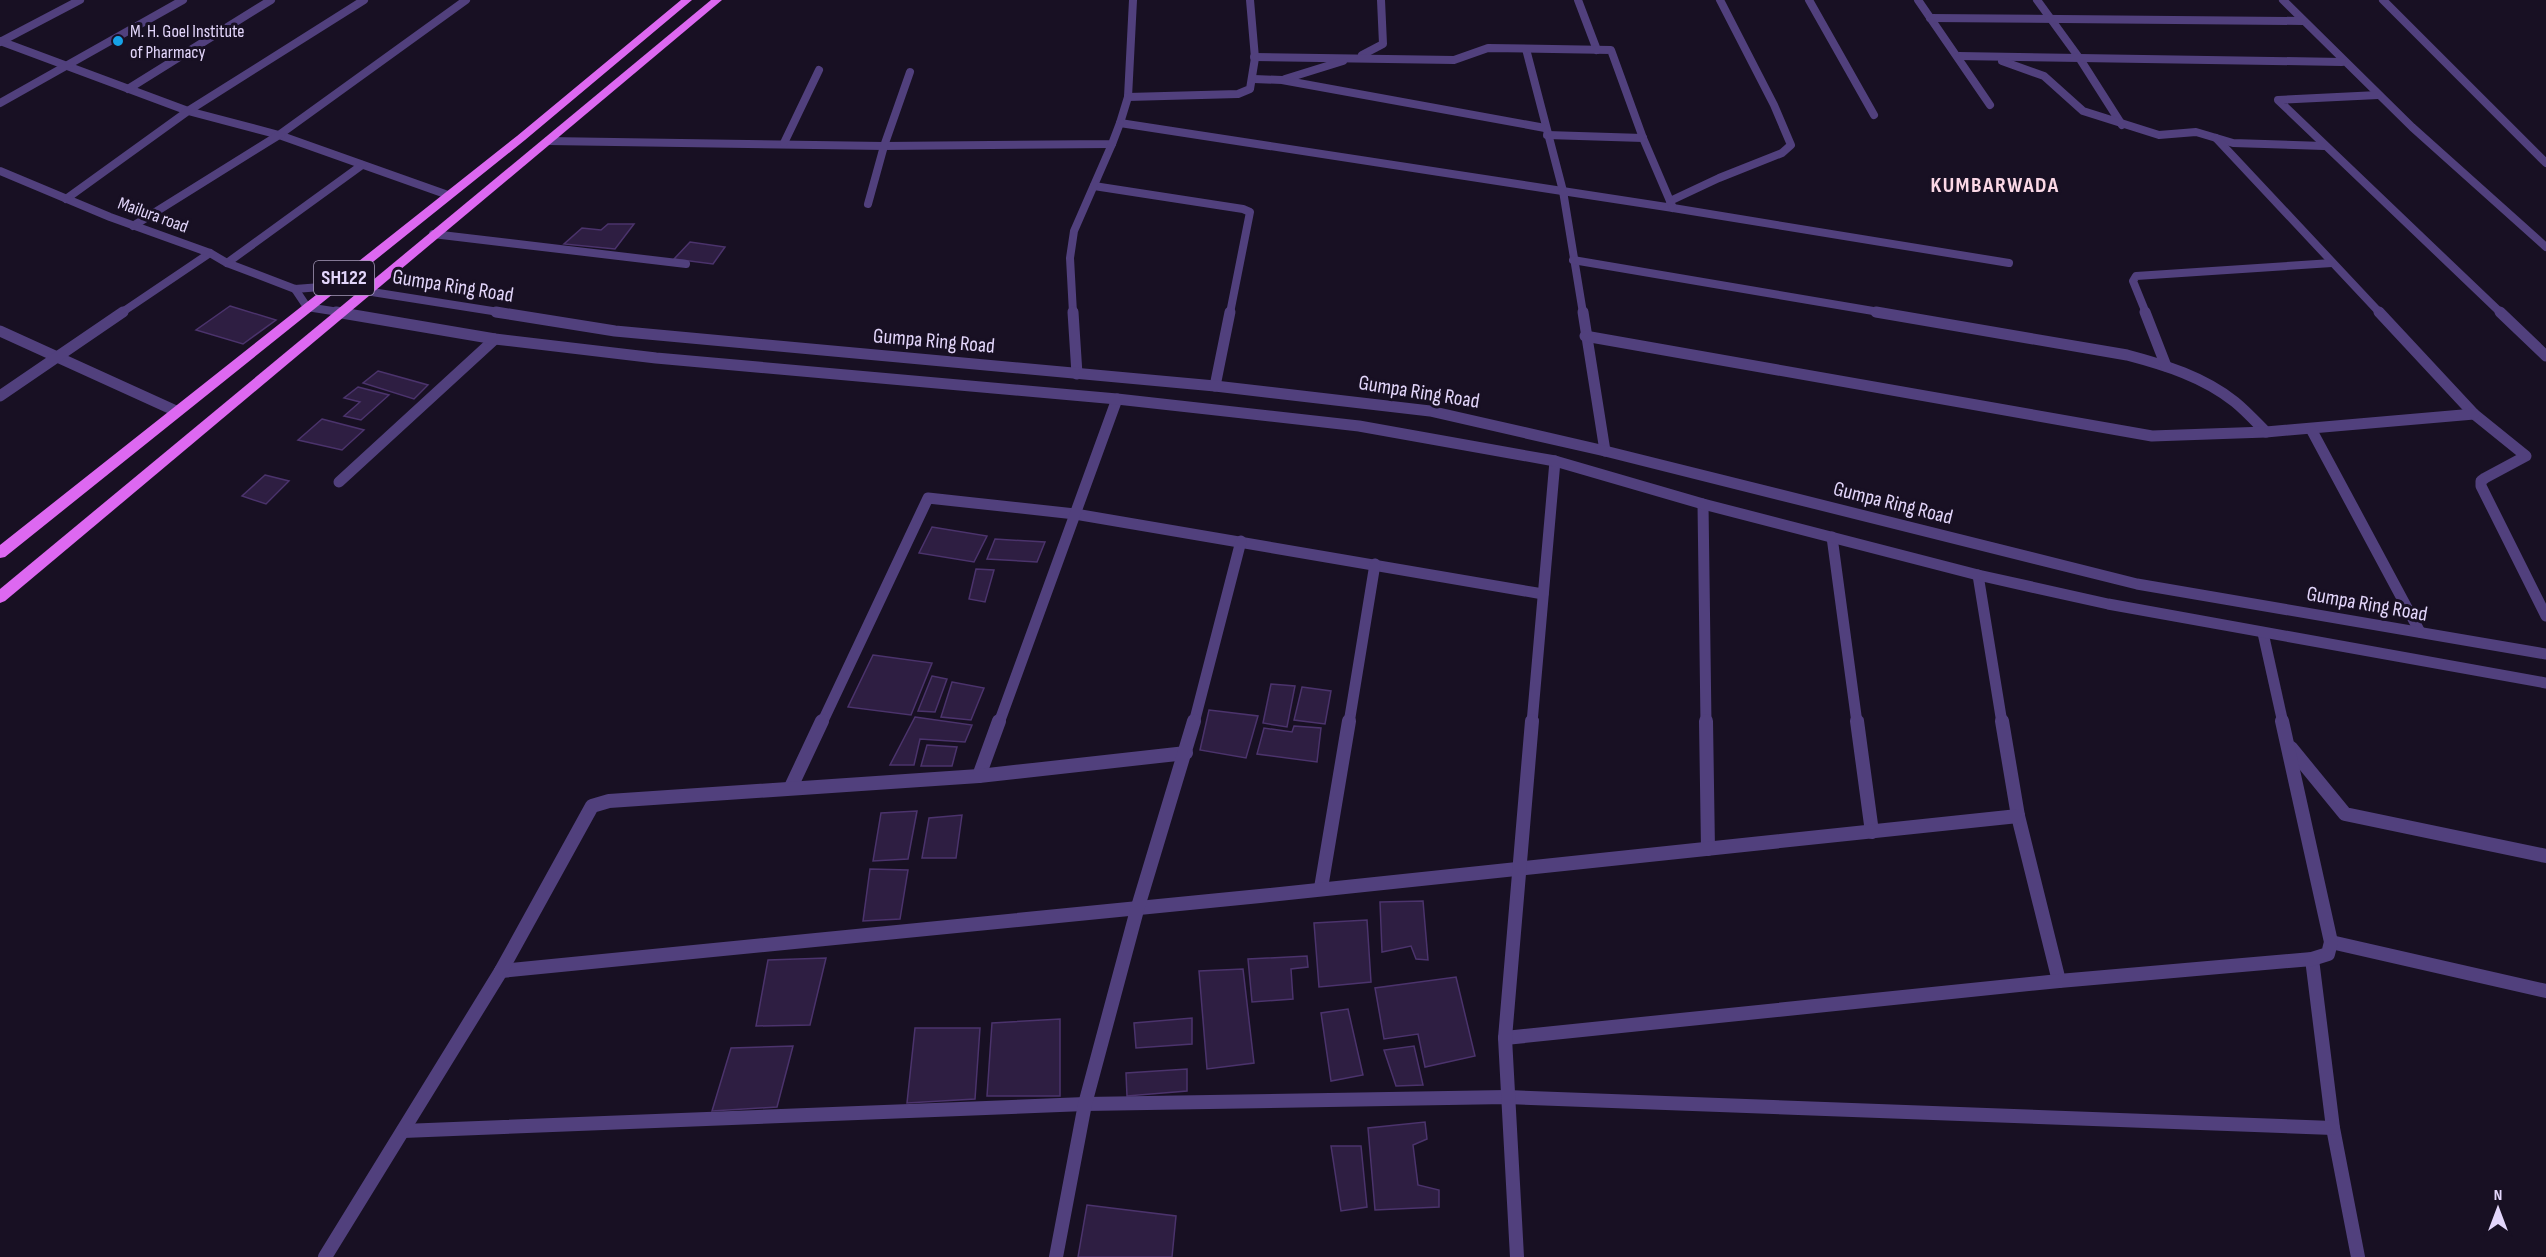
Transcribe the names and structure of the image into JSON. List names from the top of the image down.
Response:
{
  "streets": {
    "main road": ["SH122"],
    "street": ["Mailura road", "Gumpa Ring Road"]
  },
  "crossings": [
    ["Mailura road", "Gumpa Ring Road"],
    ["SH122", "Gumpa Ring Road"]
  ],
  "districts": ["KUMBARWADA"],
  "places": ["M. H. Goel Institute of Pharmacy"],
  "north": "top"
}
